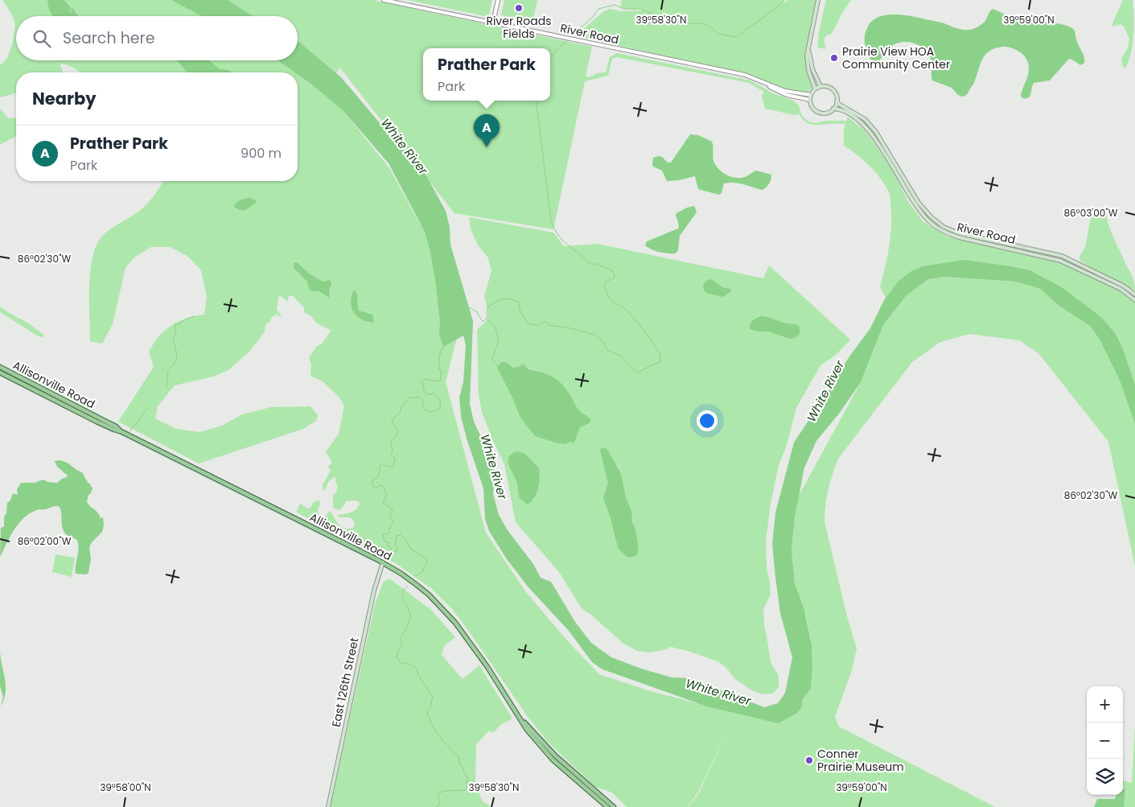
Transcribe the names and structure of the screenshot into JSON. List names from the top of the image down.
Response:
{
  "streets": {
    "main road": ["River Road", "Allisonville Road", "East 126th Street"]
  },
  "crossings": [
    ["Allisonville Road", "East 126th Street"]
  ],
  "water": ["White River"],
  "places": ["River Roads Fields", "Prairie View HOA Community Center", "Conner Prairie Museum"],
  "page": {
    "search": "Search here",
    "popup": ["Prather Park", "Park"],
    "heading": "Nearby",
    "pins": "A",
    "list": [
      {
        "mark": "A",
        "name": "Prather Park",
        "note": "Park",
        "value": "900 m"
      }
    ],
    "map_buttons": ["+", "−"]
  },
  "coordinates": [
    "39°58'30\"N",
    "39°59'00\"N",
    "86°03'00\"W",
    "86°02'30\"W",
    "86°02'00\"W",
    "39°58'00\"N"
  ]
}
